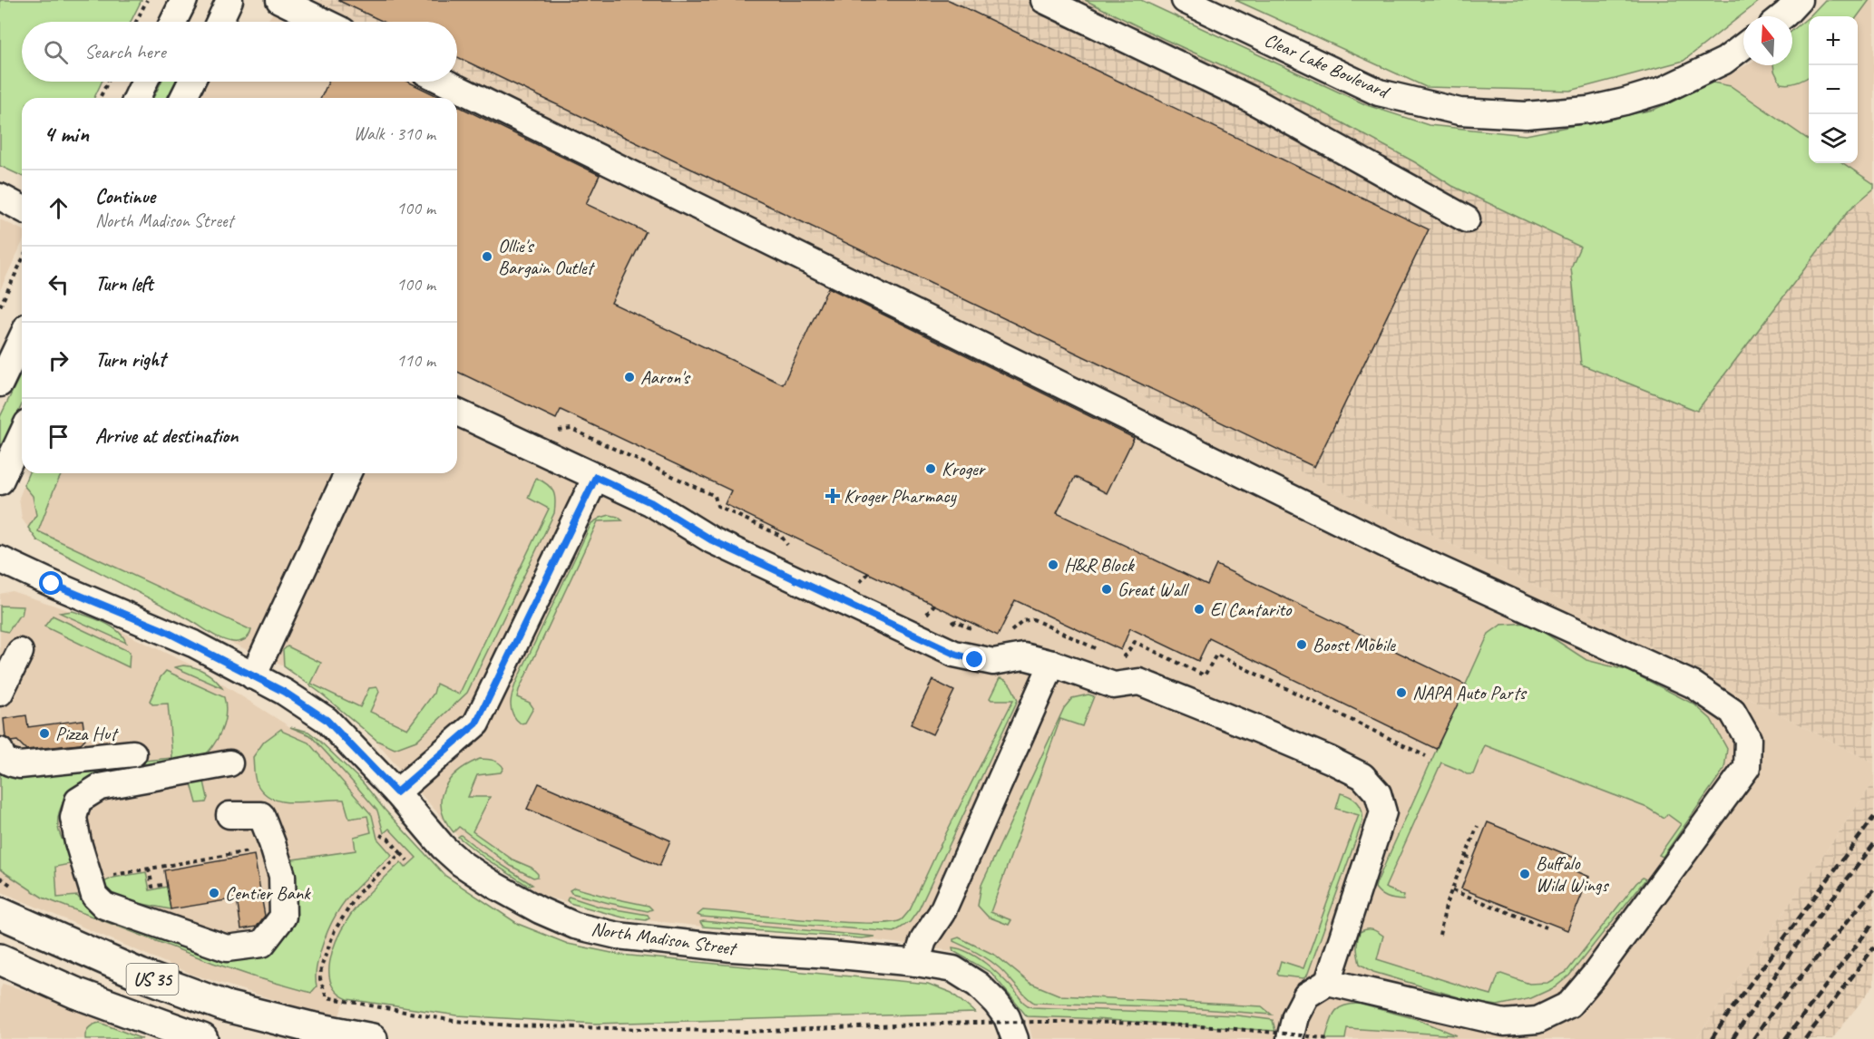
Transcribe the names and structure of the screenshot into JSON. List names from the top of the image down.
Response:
{
  "streets": {
    "main road": ["US 35"],
    "street": ["Clear Lake Boulevard", "North Madison Street"]
  },
  "places": {
    "other": [
      "Ollie's Bargain Outlet",
      "Aaron's",
      "Kroger",
      "H&R Block",
      "Great Wall",
      "El Cantarito",
      "Boost Mobile",
      "NAPA Auto Parts",
      "Pizza Hut",
      "Buffalo Wild Wings",
      "Centier Bank"
    ],
    "health": ["Kroger Pharmacy"]
  },
  "north": "top",
  "page": {
    "map_buttons": ["+", "−"],
    "search": "Search here",
    "heading": ["4 min", "Walk · 310 m"],
    "list": [
      ["Continue", "North Madison Street", "100 m"],
      ["Turn left", "100 m"],
      ["Turn right", "110 m"],
      "Arrive at destination"
    ]
  }
}
